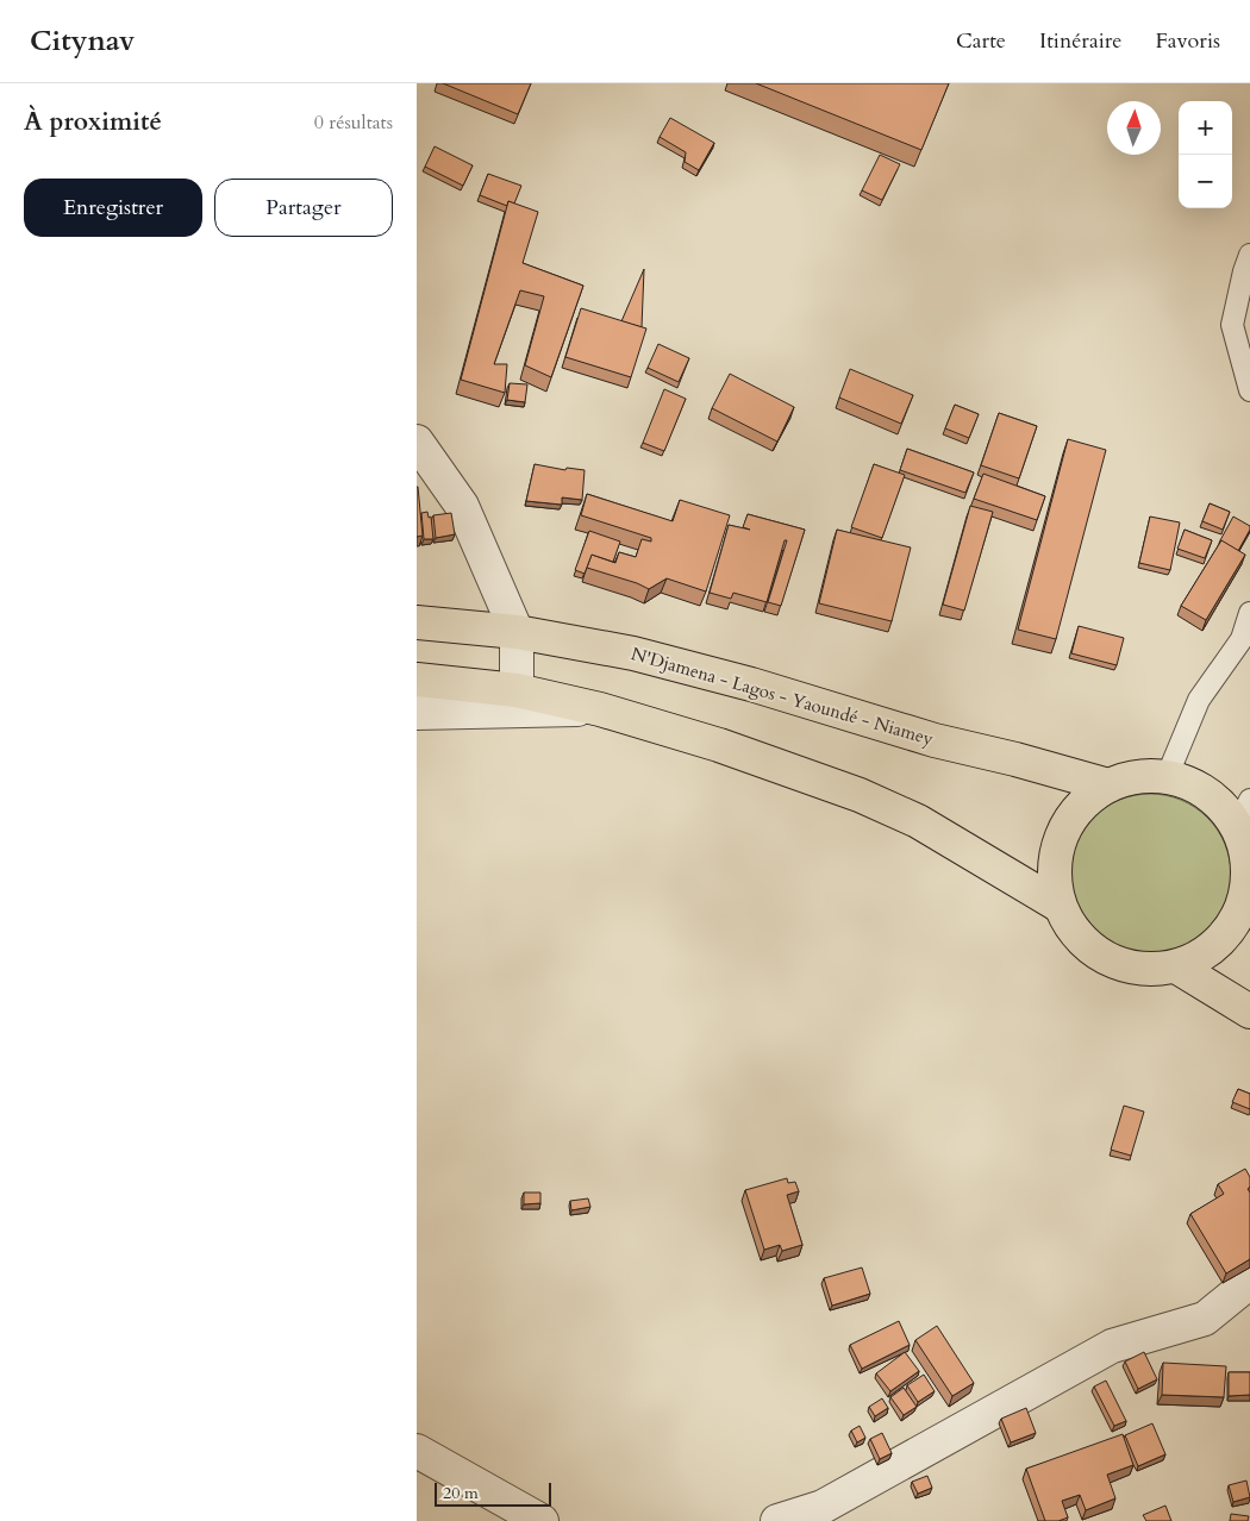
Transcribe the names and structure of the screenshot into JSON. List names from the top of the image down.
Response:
{
  "streets": {
    "highway": ["N'Djamena - Lagos - Yaoundé - Niamey"]
  },
  "scale_bar": "20 m",
  "north": "top",
  "page": {
    "header": "Citynav",
    "nav": ["Carte", "Itinéraire", "Favoris"],
    "heading": ["À proximité", "0 résultats"],
    "map_buttons": ["+", "−"],
    "buttons": ["Enregistrer", "Partager"],
    "scale": "20 m"
  }
}
